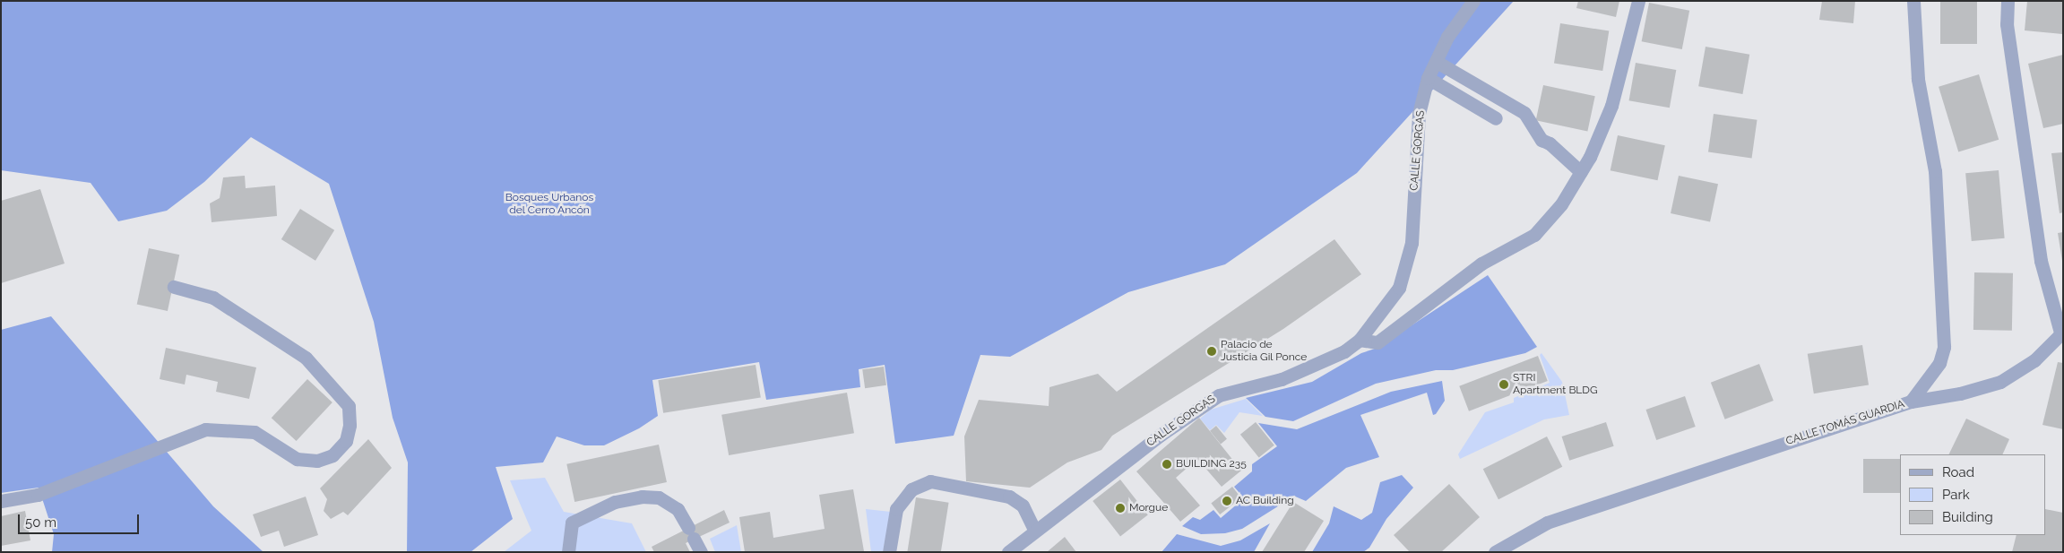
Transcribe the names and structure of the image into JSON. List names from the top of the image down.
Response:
{
  "streets": {
    "street": ["CALLE GORGAS", "CALLE TOMÁS GUARDIA"]
  },
  "parks": ["Bosques Urbanos del Cerro Ancón"],
  "places": [
    "Palacio de Justicia Gil Ponce",
    "STRI Apartment BLDG",
    "BUILDING 235",
    "AC Building",
    "Morgue"
  ],
  "legend": ["Road", "Park", "Building"],
  "scale_bar": "50 m"
}
